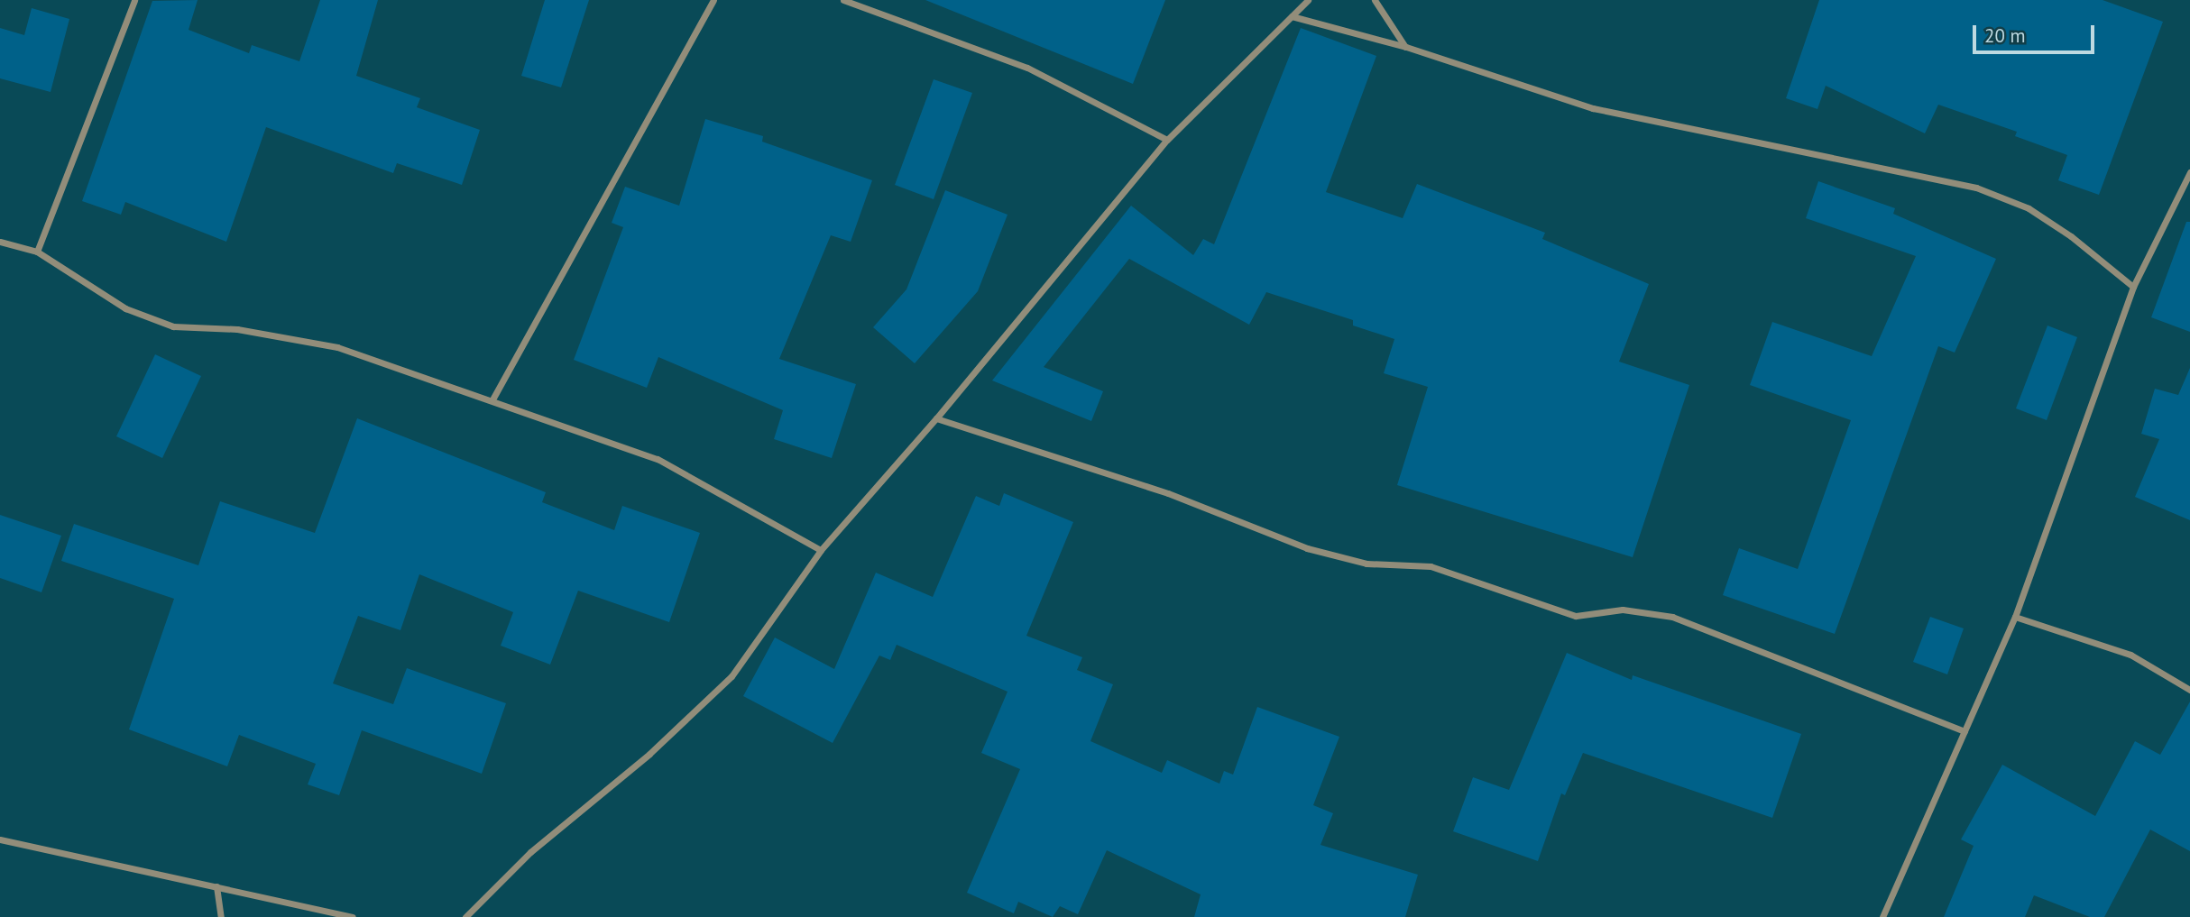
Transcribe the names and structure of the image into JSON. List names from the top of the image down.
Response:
{
  "scale_bar": "20 m"
}
